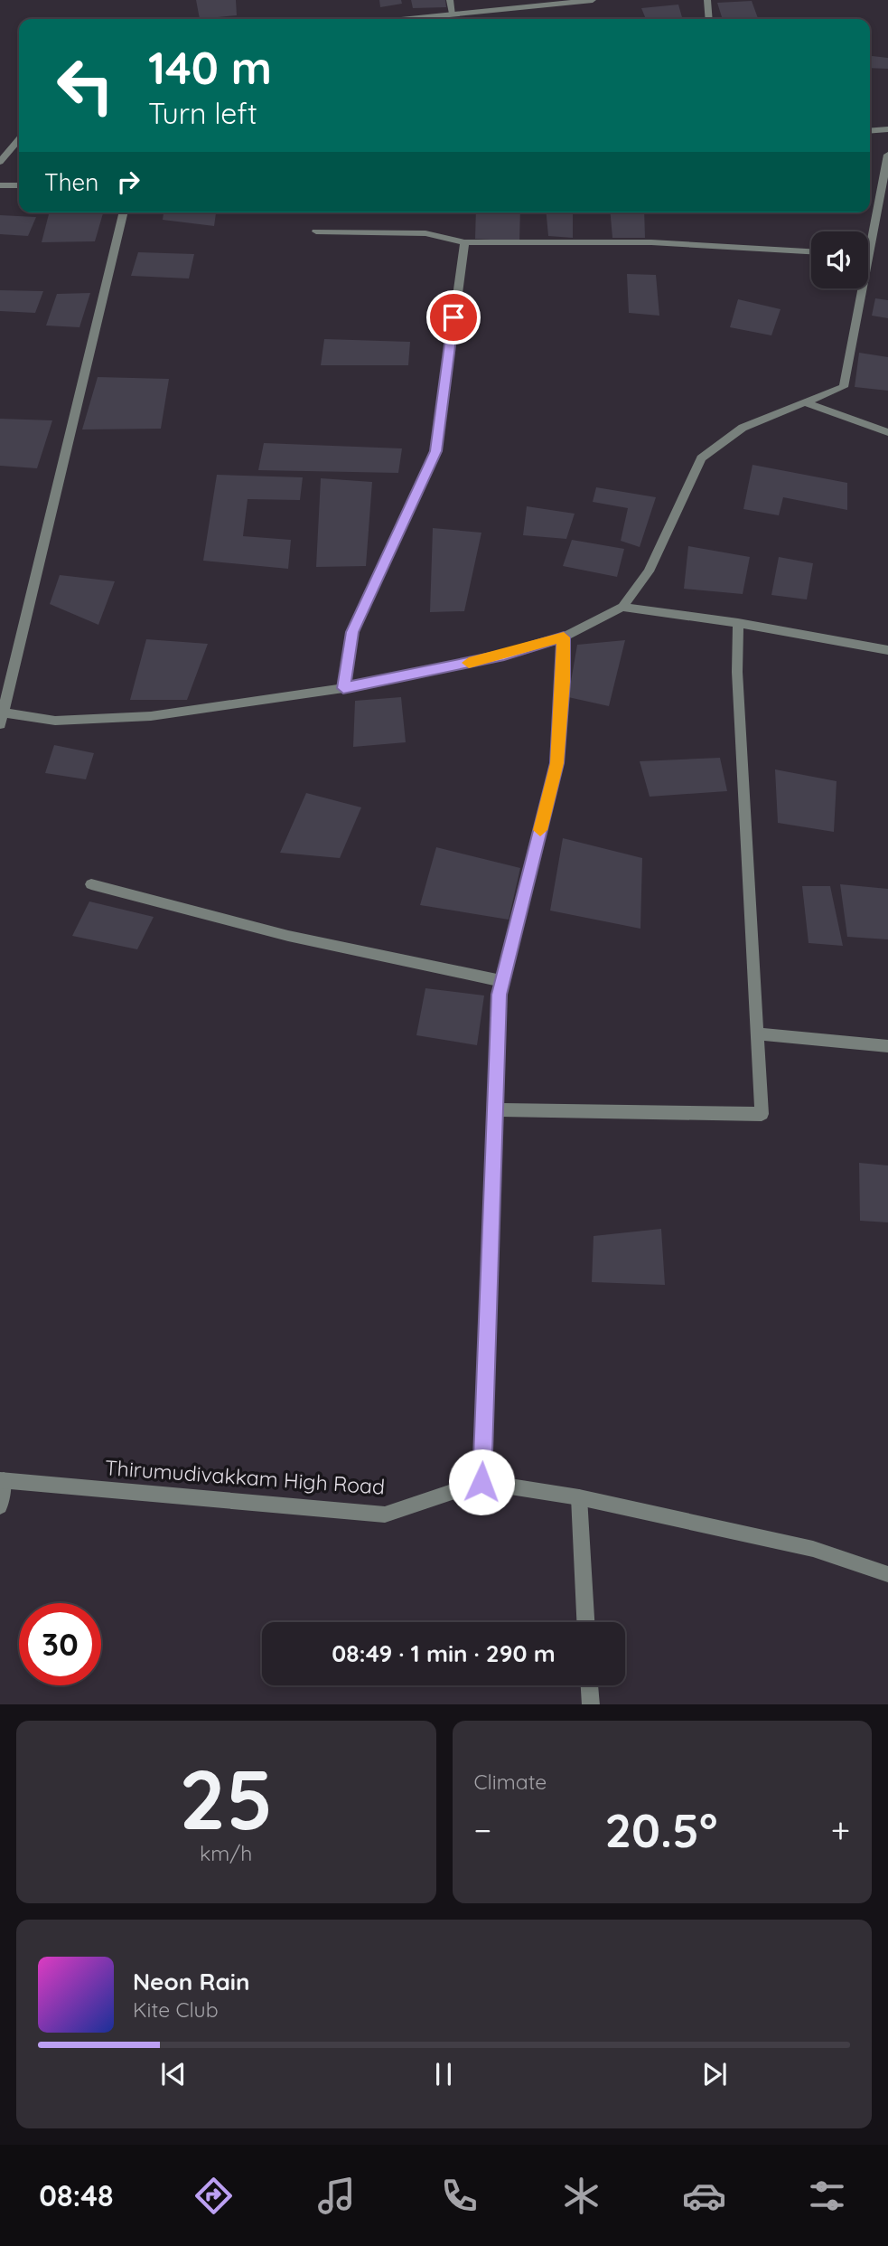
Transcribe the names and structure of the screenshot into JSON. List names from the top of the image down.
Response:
{
  "streets": {
    "street": ["Thirumudivakkam High Road"]
  },
  "page": {
    "turn": ["140 m", "Turn left"],
    "then": "Then",
    "limit": "30",
    "trip": "08:49 · 1 min · 290 m",
    "tile": [
      ["25", "km/h"],
      "Climate"
    ],
    "heat": ["−", "20.5°", "+"],
    "song": ["Neon Rain", "Kite Club"],
    "tabs": "08:48"
  }
}
